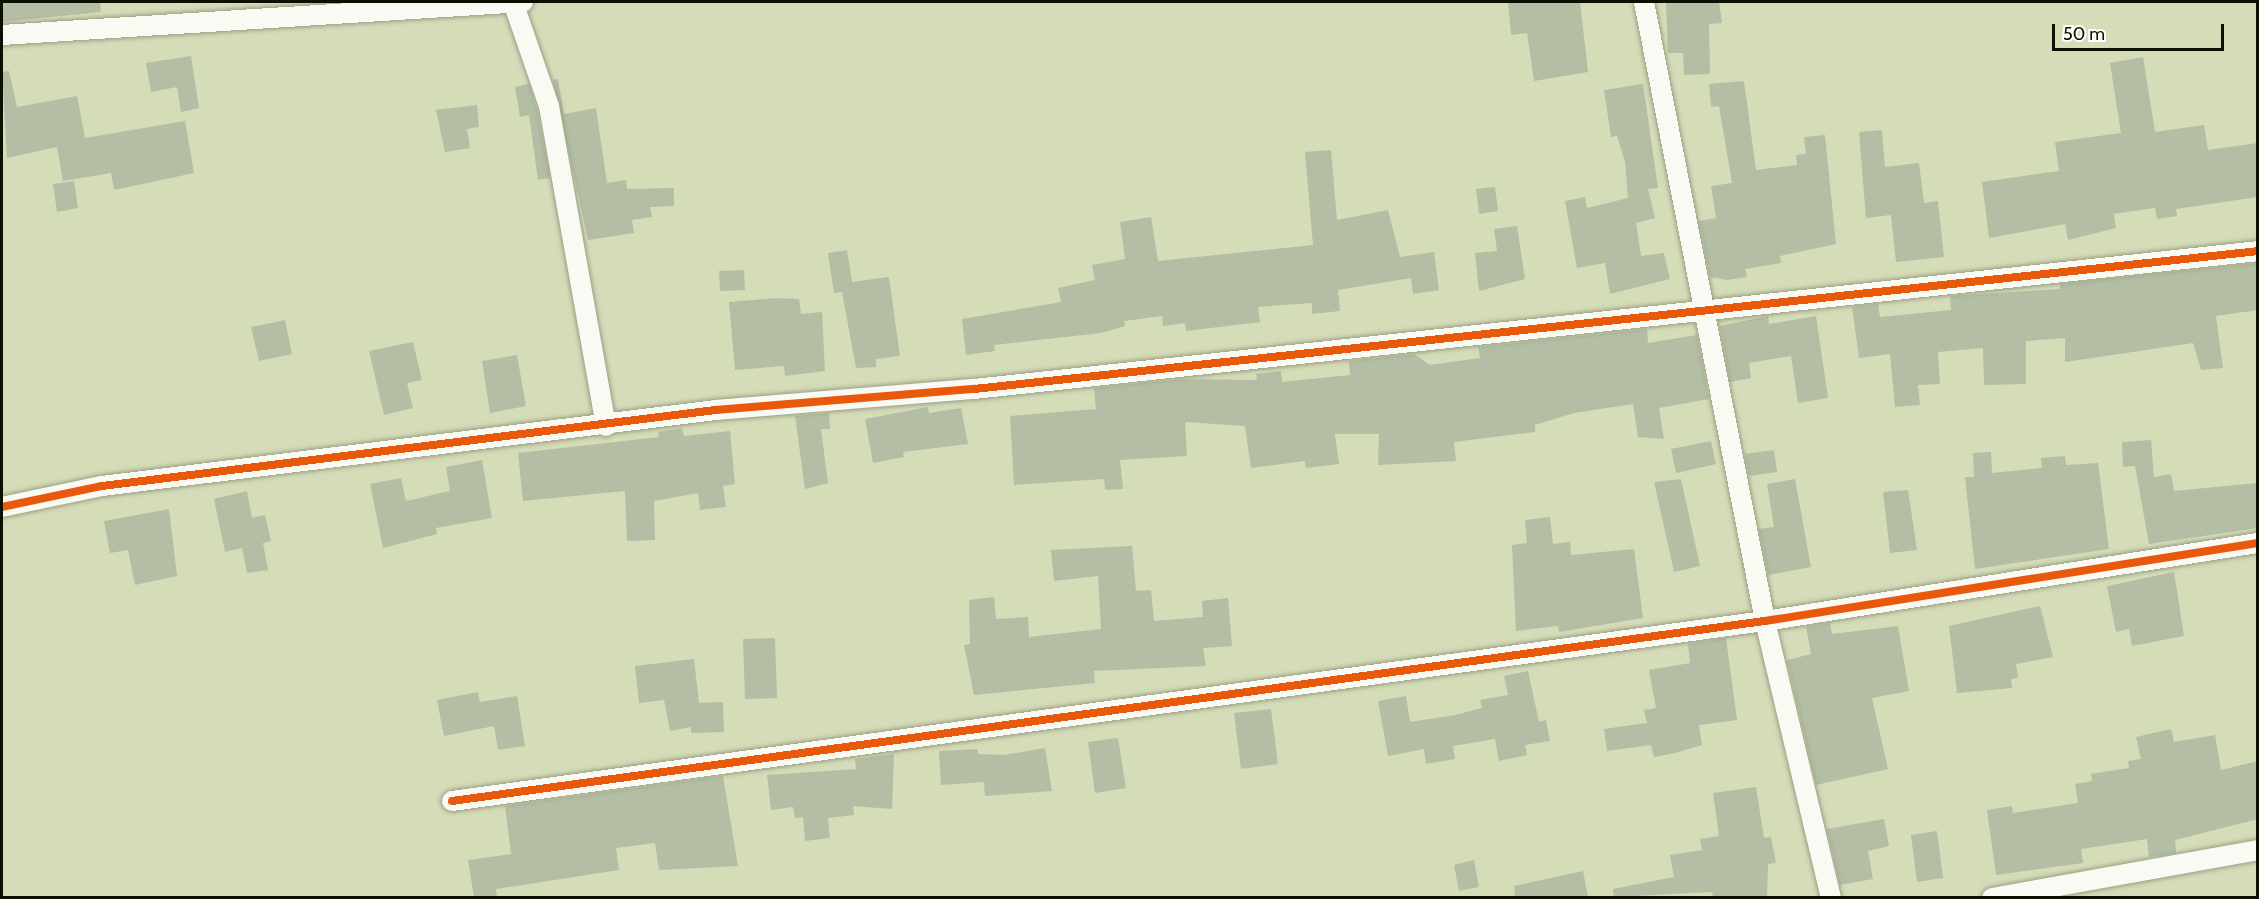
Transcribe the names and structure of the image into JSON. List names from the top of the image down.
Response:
{
  "scale_bar": "50 m"
}
